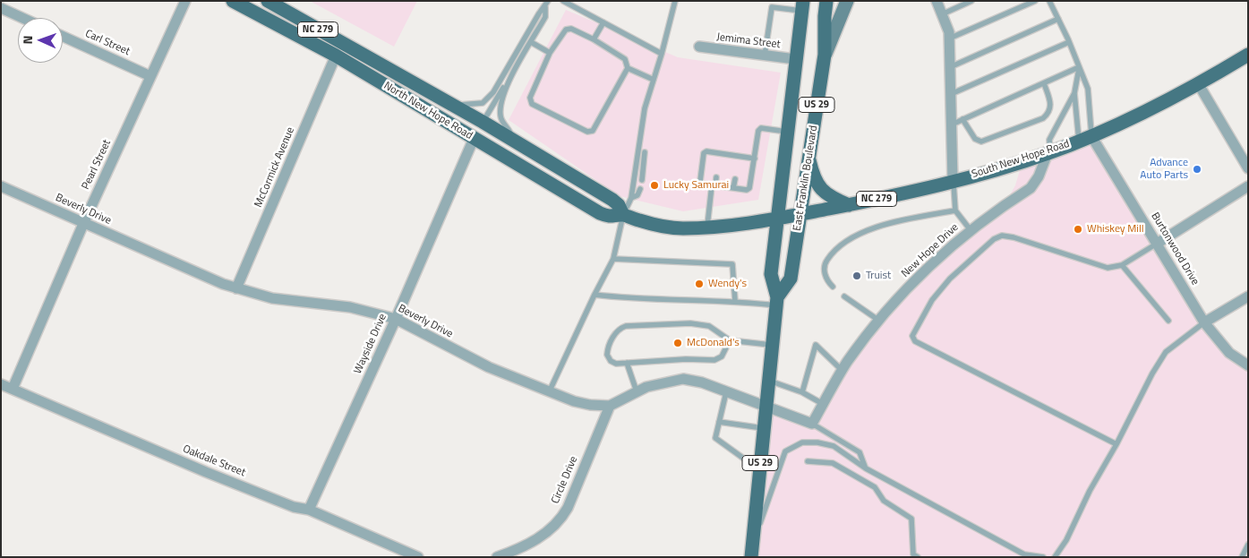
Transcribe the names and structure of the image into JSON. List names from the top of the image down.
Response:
{
  "streets": {
    "main road": [
      "NC 279",
      "US 29",
      "North New Hope Road",
      "South New Hope Road",
      "East Franklin Boulevard"
    ],
    "street": [
      "Jemima Street",
      "Carl Street",
      "Pearl Street",
      "McCormick Avenue",
      "Beverly Drive",
      "Burtonwood Drive",
      "New Hope Drive",
      "Wayside Drive",
      "Oakdale Street",
      "Circle Drive"
    ]
  },
  "crossings": [
    ["Jemima Street", "East Franklin Boulevard"],
    ["Carl Street", "Pearl Street"],
    ["North New Hope Road", "South New Hope Road"],
    ["North New Hope Road", "McCormick Avenue"],
    ["North New Hope Road", "East Franklin Boulevard"],
    ["North New Hope Road", "Wayside Drive"],
    ["South New Hope Road", "East Franklin Boulevard"],
    ["South New Hope Road", "Burtonwood Drive"],
    ["South New Hope Road", "New Hope Drive"],
    ["Pearl Street", "Beverly Drive"],
    ["Pearl Street", "Oakdale Street"],
    ["McCormick Avenue", "Beverly Drive"],
    ["Beverly Drive", "Wayside Drive"],
    ["Beverly Drive", "Circle Drive"],
    ["Wayside Drive", "Oakdale Street"]
  ],
  "places": [
    "Advance Auto Parts",
    "Lucky Samurai",
    "Whiskey Mill",
    "Truist",
    "Wendy's",
    "McDonald's"
  ],
  "north": "left"
}
